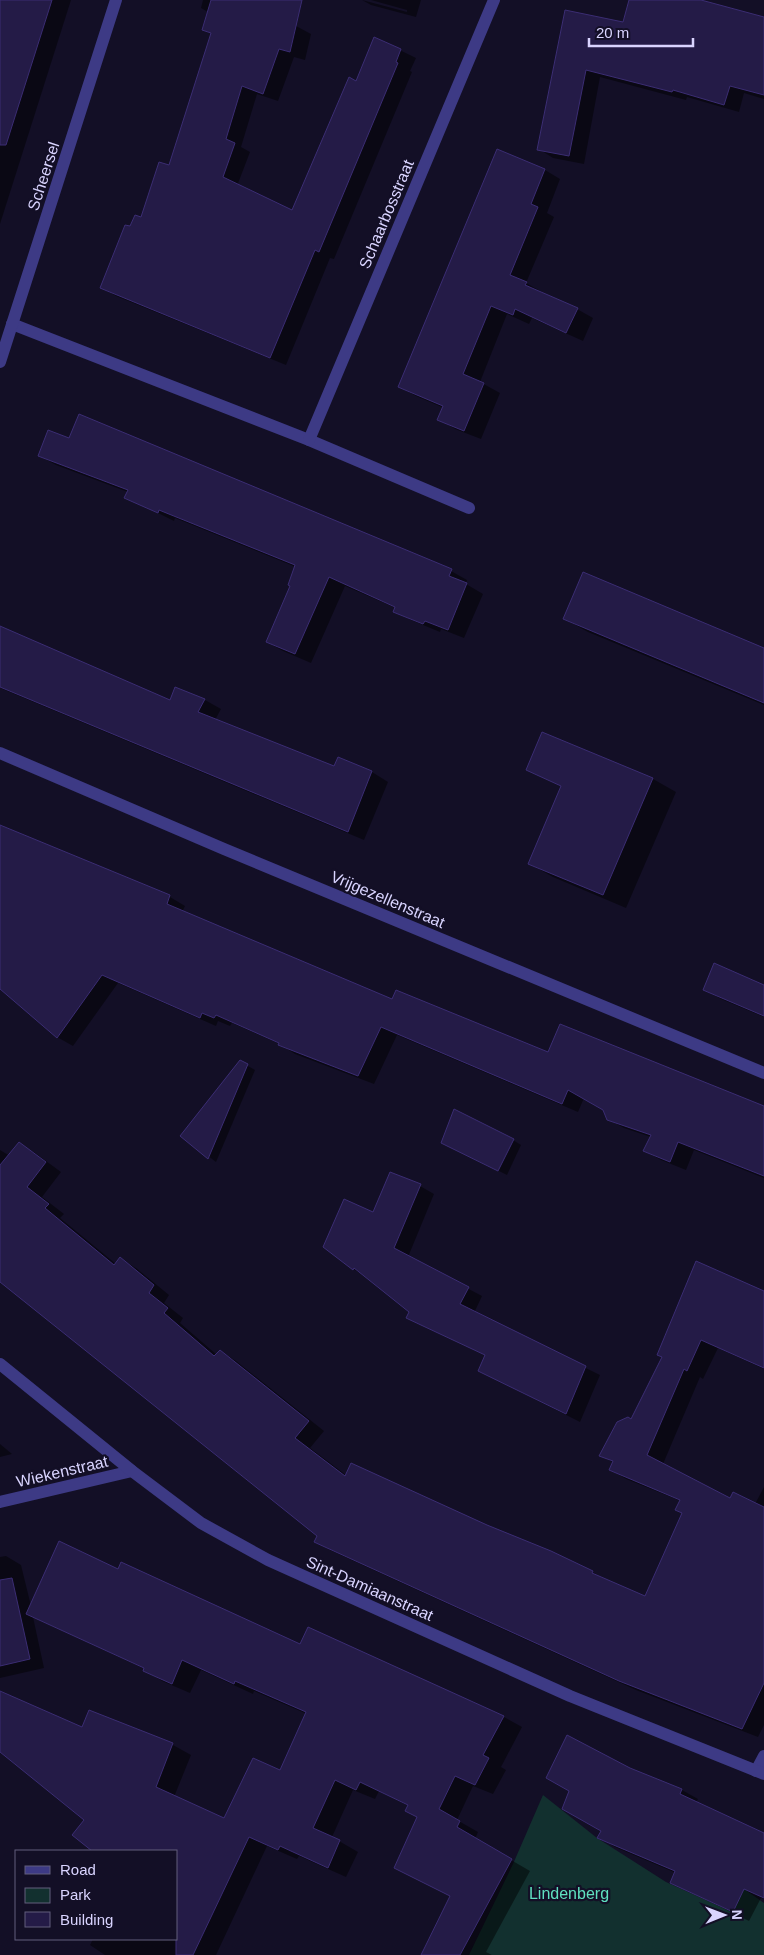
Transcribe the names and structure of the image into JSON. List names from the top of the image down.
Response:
{
  "streets": {
    "street": [
      "Scheersel",
      "Schaarbosstraat",
      "Vrijgezellenstraat",
      "Wiekenstraat",
      "Sint-Damiaanstraat"
    ]
  },
  "crossings": [
    ["Wiekenstraat", "Sint-Damiaanstraat"]
  ],
  "parks": ["Lindenberg"],
  "legend": ["Road", "Park", "Building"],
  "scale_bar": "20 m",
  "north": "right"
}
